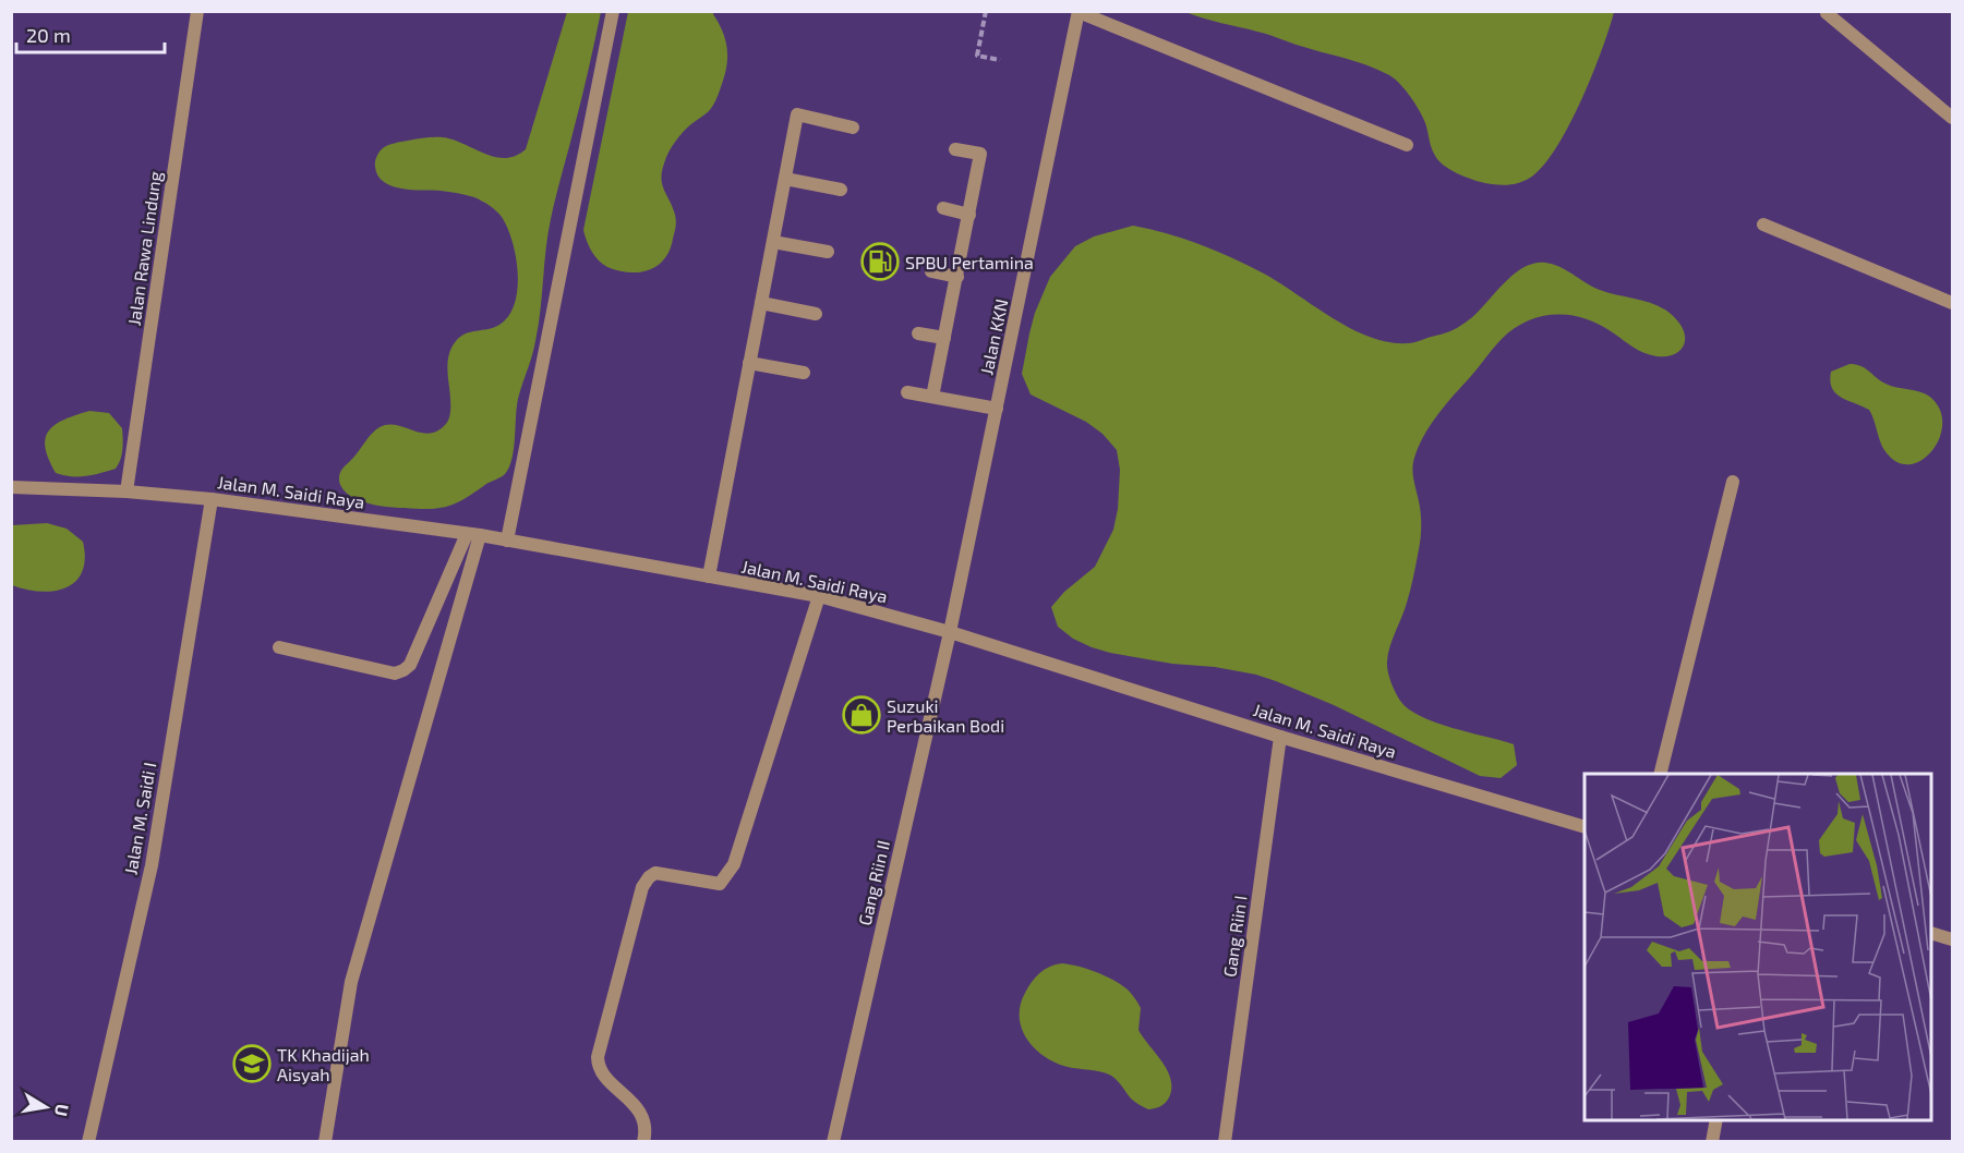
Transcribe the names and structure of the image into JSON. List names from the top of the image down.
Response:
{
  "streets": {
    "street": [
      "Jalan Rawa Lindung",
      "Jalan KKN",
      "Jalan M. Saidi Raya",
      "Jalan M. Saidi I",
      "Gang Riin II",
      "Gang Riin I"
    ]
  },
  "crossings": [
    ["Jalan Rawa Lindung", "Jalan M. Saidi Raya"],
    ["Jalan KKN", "Jalan M. Saidi Raya"],
    ["Jalan KKN", "Gang Riin II"],
    ["Jalan M. Saidi Raya", "Jalan M. Saidi I"],
    ["Jalan M. Saidi Raya", "Gang Riin II"],
    ["Jalan M. Saidi Raya", "Gang Riin I"]
  ],
  "places": {
    "fuel station": ["SPBU Pertamina"],
    "shop": ["Suzuki Perbaikan Bodi"],
    "school or university": ["TK Khadijah Aisyah"]
  },
  "scale_bar": "20 m",
  "north": "right"
}
